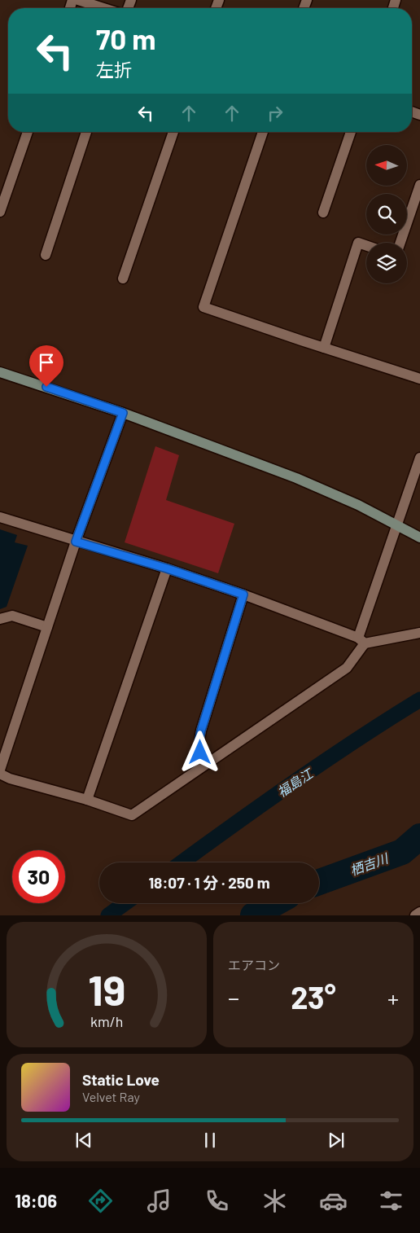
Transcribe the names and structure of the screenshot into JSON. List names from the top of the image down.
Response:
{
  "water": ["福島江", "栖吉川"],
  "north": "left",
  "page": {
    "turn": ["70 m", "左折"],
    "limit": "30",
    "trip": "18:07 · 1 分 · 250 m",
    "tile": "エアコン",
    "heat": ["−", "23°", "+"],
    "song": ["Static Love", "Velvet Ray"],
    "tabs": "18:06",
    "gauge": ["19", "km/h"]
  }
}
